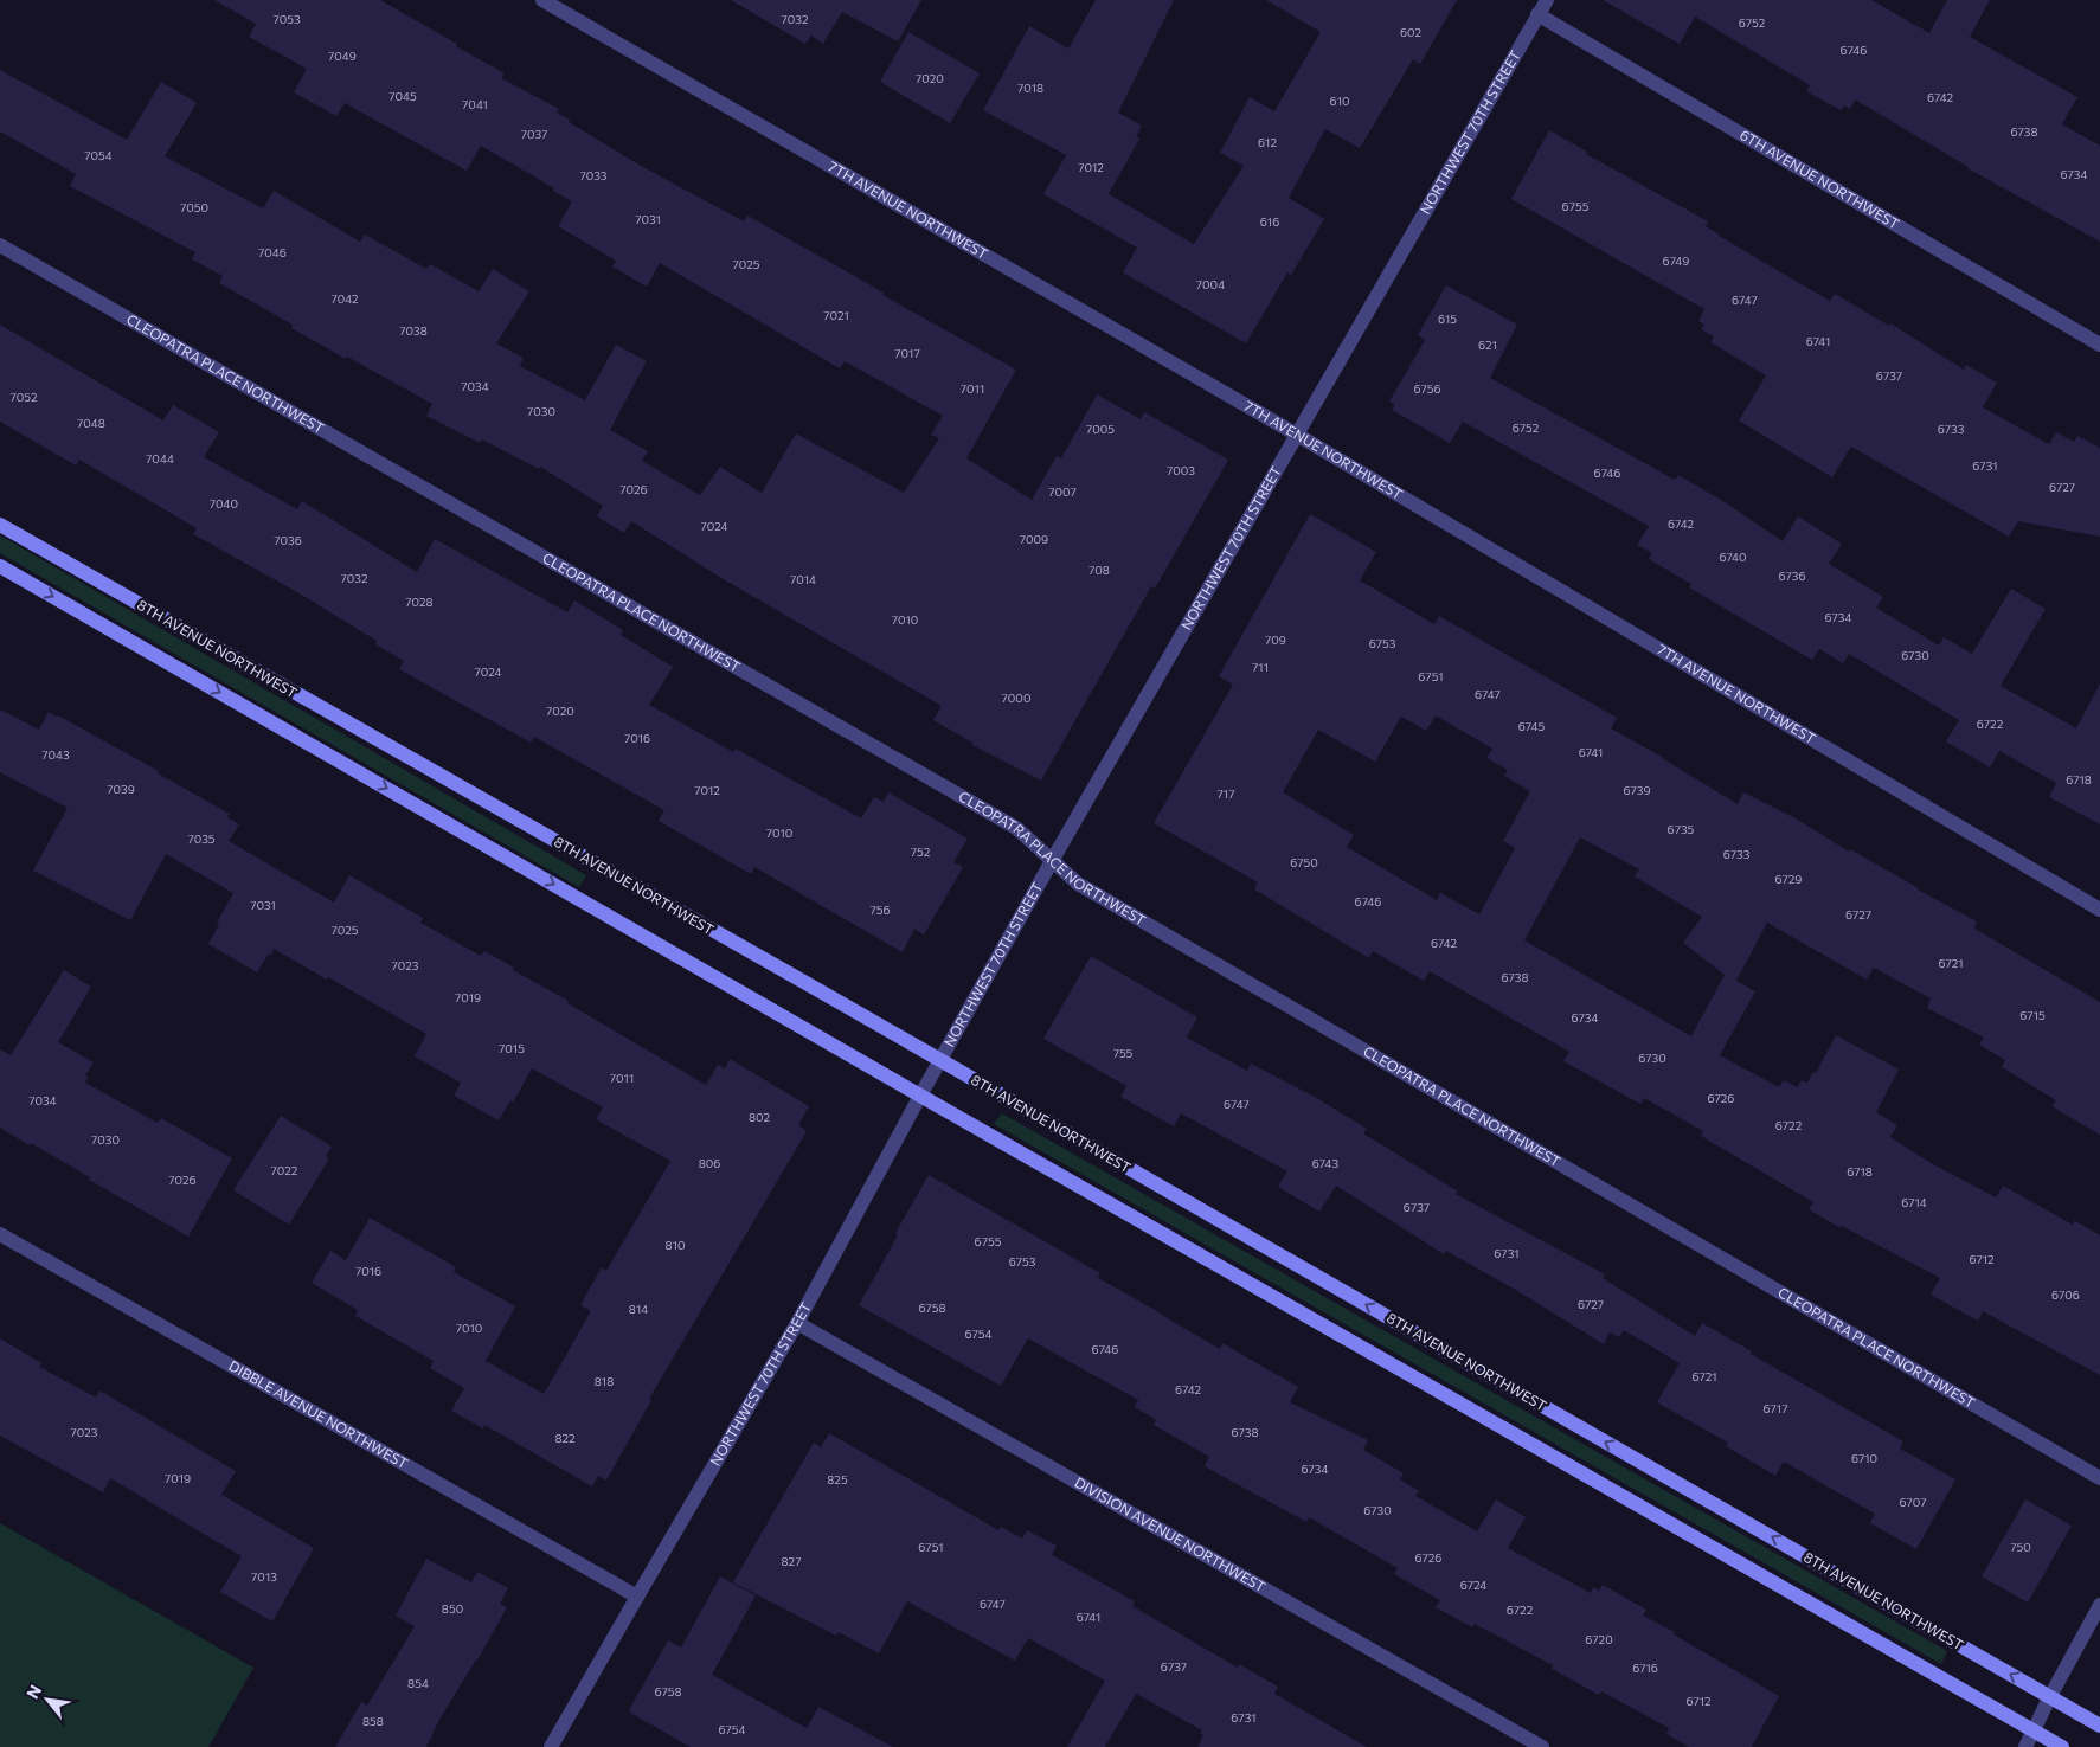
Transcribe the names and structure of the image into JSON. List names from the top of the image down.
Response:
{
  "streets": {
    "main road": ["8TH AVENUE NORTHWEST"],
    "street": [
      "NORTHWEST 70TH STREET",
      "6TH AVENUE NORTHWEST",
      "7TH AVENUE NORTHWEST",
      "CLEOPATRA PLACE NORTHWEST",
      "DIBBLE AVENUE NORTHWEST",
      "DIVISION AVENUE NORTHWEST"
    ]
  },
  "crossings": [
    ["NORTHWEST 70TH STREET", "6TH AVENUE NORTHWEST"],
    ["NORTHWEST 70TH STREET", "7TH AVENUE NORTHWEST"],
    ["NORTHWEST 70TH STREET", "CLEOPATRA PLACE NORTHWEST"],
    ["NORTHWEST 70TH STREET", "8TH AVENUE NORTHWEST"],
    ["NORTHWEST 70TH STREET", "DIBBLE AVENUE NORTHWEST"],
    ["NORTHWEST 70TH STREET", "DIVISION AVENUE NORTHWEST"]
  ],
  "house_numbers": [
    "7053",
    "7032",
    "6752",
    "602",
    "6746",
    "7049",
    "7020",
    "7018",
    "7045",
    "6742",
    "610",
    "7041",
    "6738",
    "7037",
    "612",
    "7054",
    "7012",
    "6734",
    "7033",
    "6755",
    "7050",
    "7031",
    "616",
    "7046",
    "6749",
    "7025",
    "7004",
    "7042",
    "6747",
    "7021",
    "615",
    "7038",
    "6741",
    "621",
    "7017",
    "6737",
    "7034",
    "7011",
    "6756",
    "7052",
    "7030",
    "7048",
    "6752",
    "7005",
    "6733",
    "7044",
    "6731",
    "7003",
    "6746",
    "6727",
    "7026",
    "7007",
    "7040",
    "6742",
    "7024",
    "7009",
    "7036",
    "6740",
    "708",
    "6736",
    "7032",
    "7014",
    "7028",
    "6734",
    "7010",
    "709",
    "6753",
    "6730",
    "711",
    "7024",
    "6751",
    "6747",
    "7000",
    "7020",
    "6722",
    "6745",
    "7016",
    "6741",
    "7043",
    "6718",
    "7039",
    "7012",
    "6739",
    "717",
    "6735",
    "7010",
    "7035",
    "752",
    "6733",
    "6750",
    "6729",
    "6746",
    "7031",
    "756",
    "6727",
    "7025",
    "6742",
    "6721",
    "7023",
    "6738",
    "7019",
    "6715",
    "6734",
    "7015",
    "755",
    "6730",
    "7011",
    "6726",
    "7034",
    "6747",
    "802",
    "6722",
    "7030",
    "806",
    "6743",
    "7022",
    "6718",
    "7026",
    "6714",
    "6737",
    "6755",
    "810",
    "6731",
    "6712",
    "6753",
    "7016",
    "6706",
    "6727",
    "6758",
    "814",
    "7010",
    "6754",
    "6746",
    "6721",
    "818",
    "6742",
    "6717",
    "7023",
    "6738",
    "822",
    "6710",
    "6734",
    "7019",
    "825",
    "6707",
    "6730",
    "6751",
    "750",
    "6726",
    "827",
    "7013",
    "6724",
    "6747",
    "850",
    "6722",
    "6741",
    "6720",
    "6737",
    "6716",
    "854",
    "6758",
    "6712",
    "6731",
    "858",
    "6754"
  ],
  "north": "top left"
}
